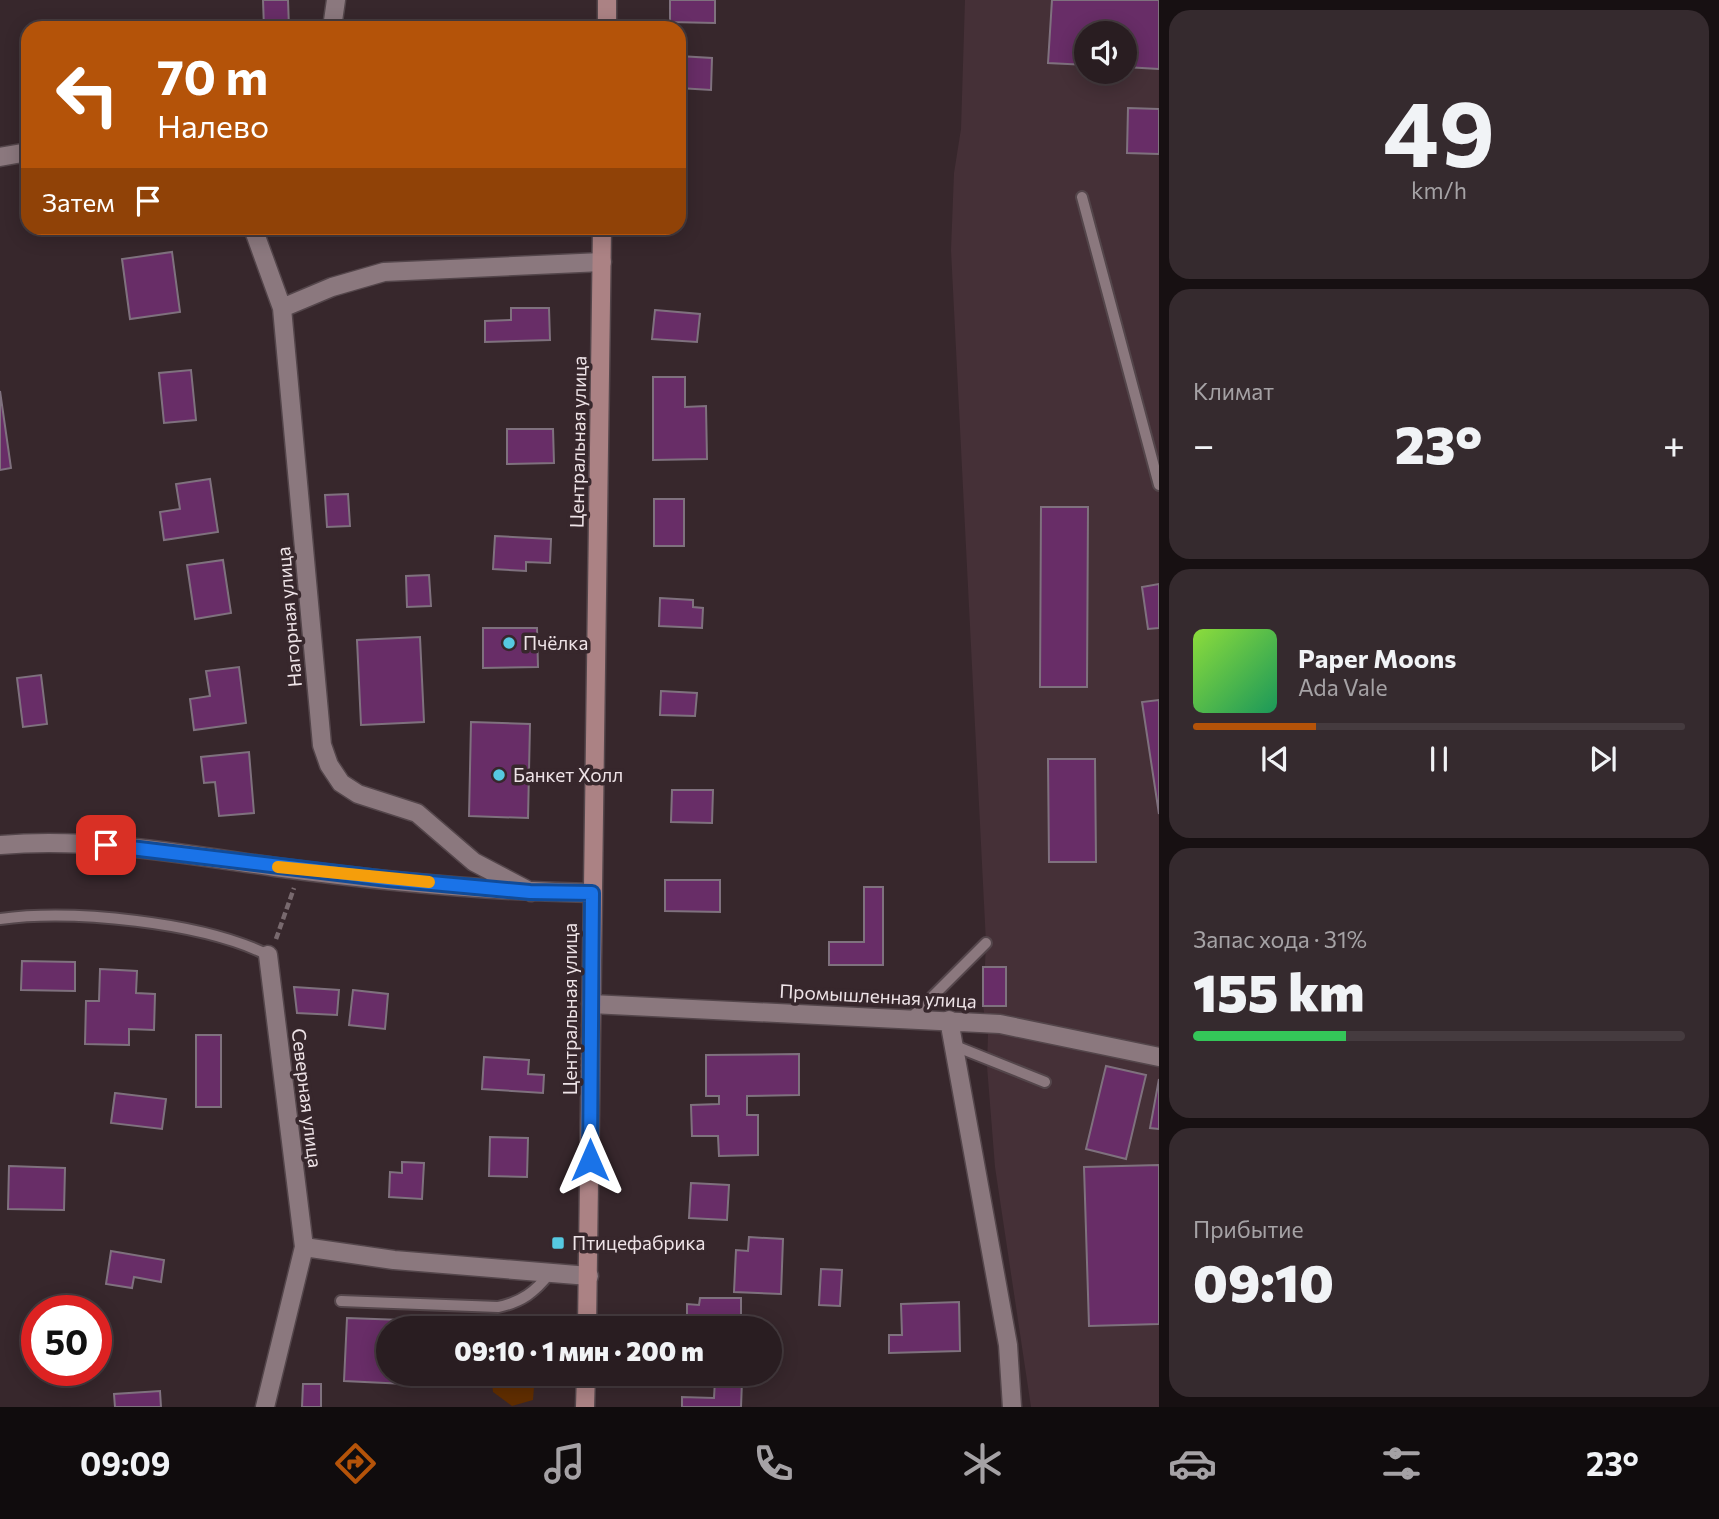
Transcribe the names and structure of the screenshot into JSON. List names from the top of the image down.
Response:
{
  "streets": {
    "main road": ["Центральная улица"],
    "street": ["Нагорная улица", "Промышленная улица", "Северная улица"]
  },
  "crossings": [
    ["Центральная улица", "Промышленная улица"]
  ],
  "places": {
    "other": ["Пчёлка", "Банкет Холл"],
    "transit": ["Птицефабрика"]
  },
  "page": {
    "tile": [
      ["49", "km/h"],
      "Климат",
      ["Запас хода · 31%", "155 km"],
      ["Прибытие", "09:10"]
    ],
    "turn": ["70 m", "Налево"],
    "then": "Затем",
    "heat": ["−", "23°", "+"],
    "song": ["Paper Moons", "Ada Vale"],
    "limit": "50",
    "trip": "09:10 · 1 мин · 200 m",
    "tabs": ["09:09", "23°"]
  }
}
